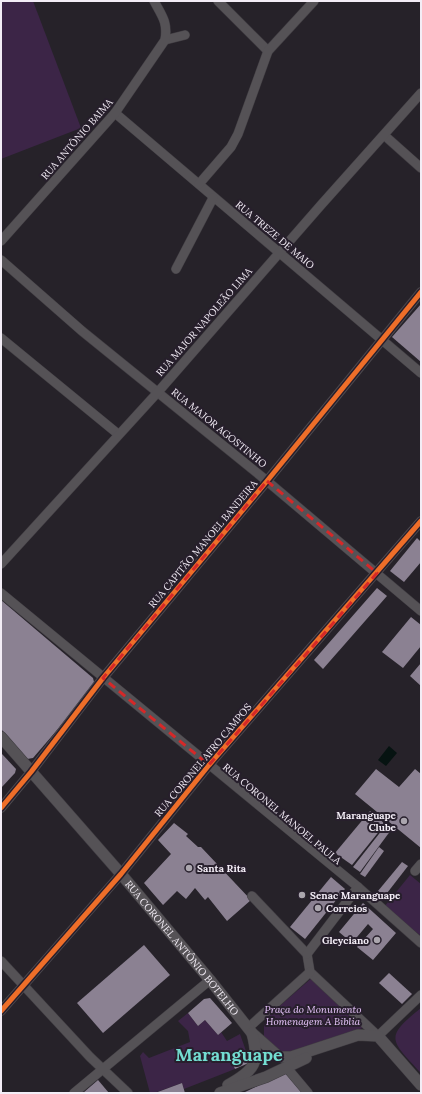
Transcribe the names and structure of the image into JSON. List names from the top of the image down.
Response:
{
  "streets": {
    "street": [
      "RUA ANTÔNIO BAIMA",
      "RUA TREZE DE MAIO",
      "RUA MAJOR NAPOLEÃO LIMA",
      "RUA MAJOR AGOSTINHO",
      "RUA CAPITÃO MANOEL BANDEIRA",
      "RUA CORONEL AFRO CAMPOS",
      "RUA CORONEL MANOEL PAULA",
      "RUA CORONEL ANTÔNIO BOTELHO"
    ]
  },
  "crossings": [
    ["RUA ANTÔNIO BAIMA", "RUA TREZE DE MAIO"],
    ["RUA TREZE DE MAIO", "RUA MAJOR NAPOLEÃO LIMA"],
    ["RUA TREZE DE MAIO", "RUA CAPITÃO MANOEL BANDEIRA"],
    ["RUA MAJOR NAPOLEÃO LIMA", "RUA MAJOR AGOSTINHO"],
    ["RUA MAJOR AGOSTINHO", "RUA CAPITÃO MANOEL BANDEIRA"],
    ["RUA MAJOR AGOSTINHO", "RUA CORONEL AFRO CAMPOS"],
    ["RUA CAPITÃO MANOEL BANDEIRA", "RUA CORONEL MANOEL PAULA"],
    ["RUA CAPITÃO MANOEL BANDEIRA", "RUA CORONEL ANTÔNIO BOTELHO"],
    ["RUA CORONEL AFRO CAMPOS", "RUA CORONEL MANOEL PAULA"],
    ["RUA CORONEL AFRO CAMPOS", "RUA CORONEL ANTÔNIO BOTELHO"]
  ],
  "districts": ["Maranguape"],
  "parks": ["Praça do Monumento Homenagem A Biblia"],
  "places": [
    "Maranguape Clube",
    "Santa Rita",
    "Senac Maranguape",
    "Correios",
    "Gleyciano"
  ]
}
